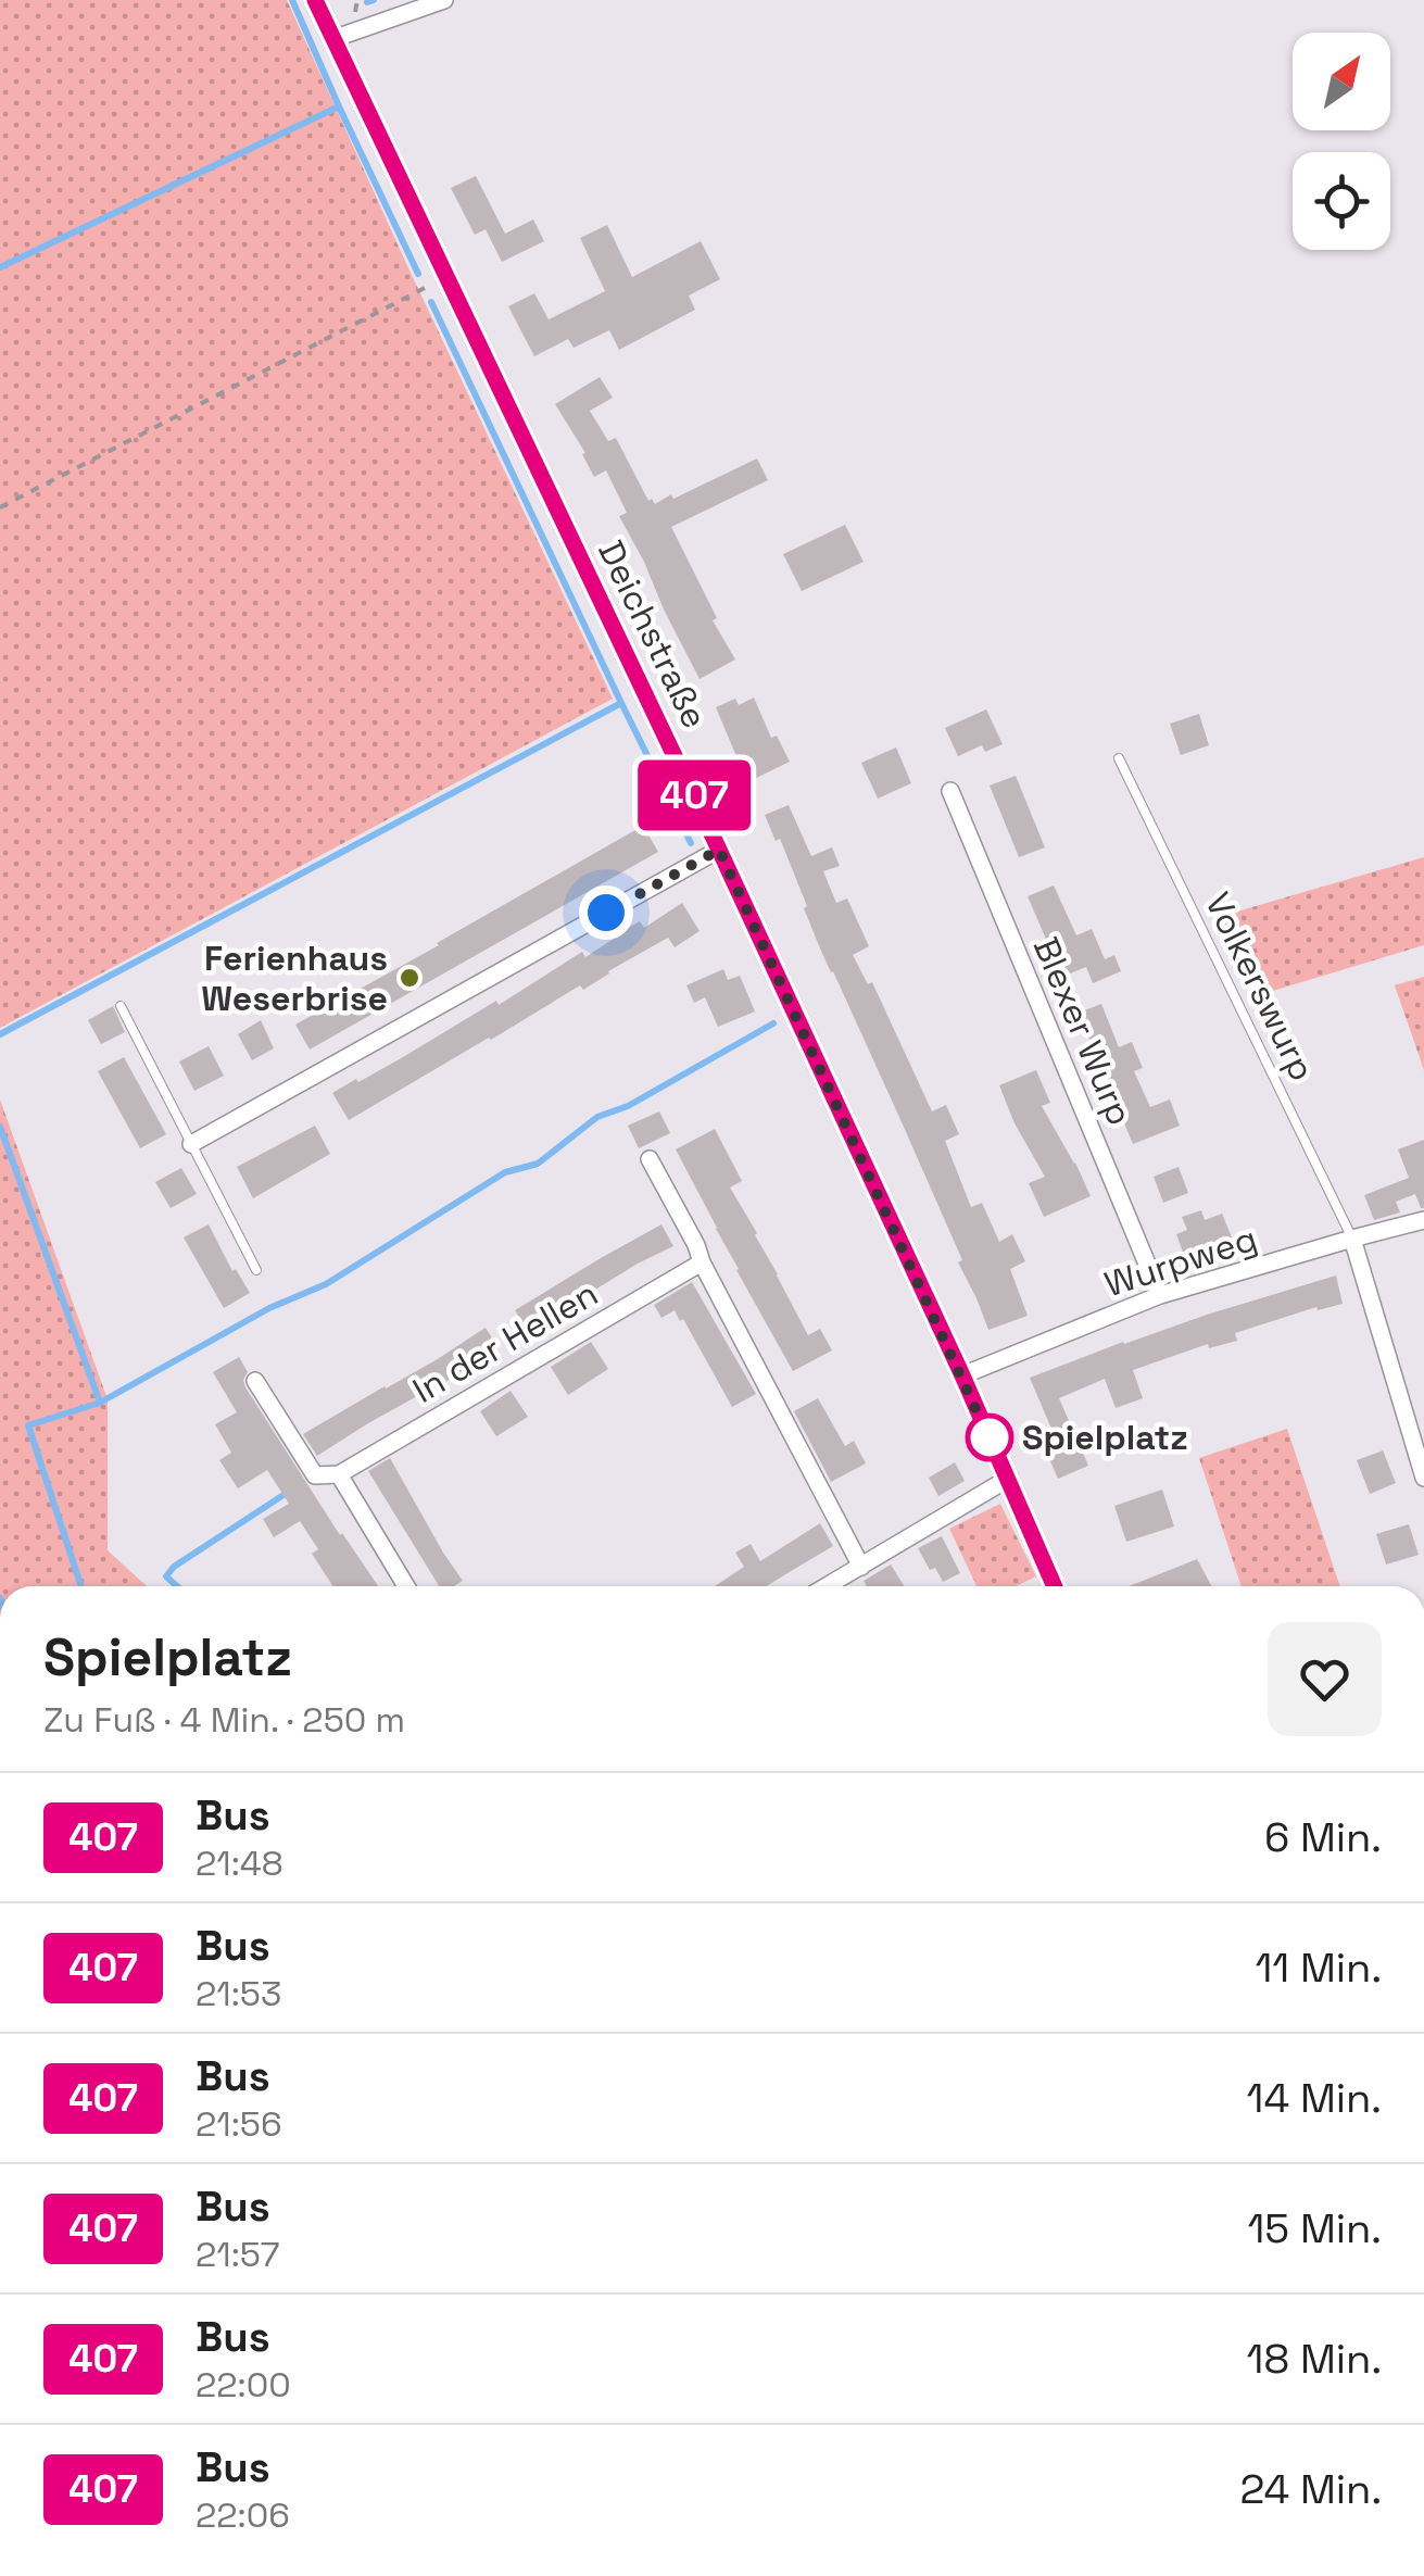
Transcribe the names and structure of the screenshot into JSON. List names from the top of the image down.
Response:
{
  "streets": {
    "street": [
      "Deichstraße",
      "Blexer Wurp",
      "Wurpweg",
      "In der Hellen"
    ],
    "lane": ["Volkerswurp"]
  },
  "crossings": [
    ["Deichstraße", "Wurpweg"],
    ["Volkerswurp", "Wurpweg"],
    ["Blexer Wurp", "Wurpweg"]
  ],
  "places": ["Ferienhaus Weserbrise", "Spielplatz"],
  "lines": ["bus line 407"],
  "north": "top right",
  "page": {
    "on_map": "407",
    "heading": ["Spielplatz", "Zu Fuß · 4 Min. · 250 m"],
    "list": [
      {
        "mark": "407",
        "name": "Bus",
        "note": "21:48",
        "value": "6 Min."
      },
      {
        "mark": "407",
        "name": "Bus",
        "note": "21:53",
        "value": "11 Min."
      },
      {
        "mark": "407",
        "name": "Bus",
        "note": "21:56",
        "value": "14 Min."
      },
      {
        "mark": "407",
        "name": "Bus",
        "note": "21:57",
        "value": "15 Min."
      },
      {
        "mark": "407",
        "name": "Bus",
        "note": "22:00",
        "value": "18 Min."
      },
      {
        "mark": "407",
        "name": "Bus",
        "note": "22:06",
        "value": "24 Min."
      }
    ]
  }
}
